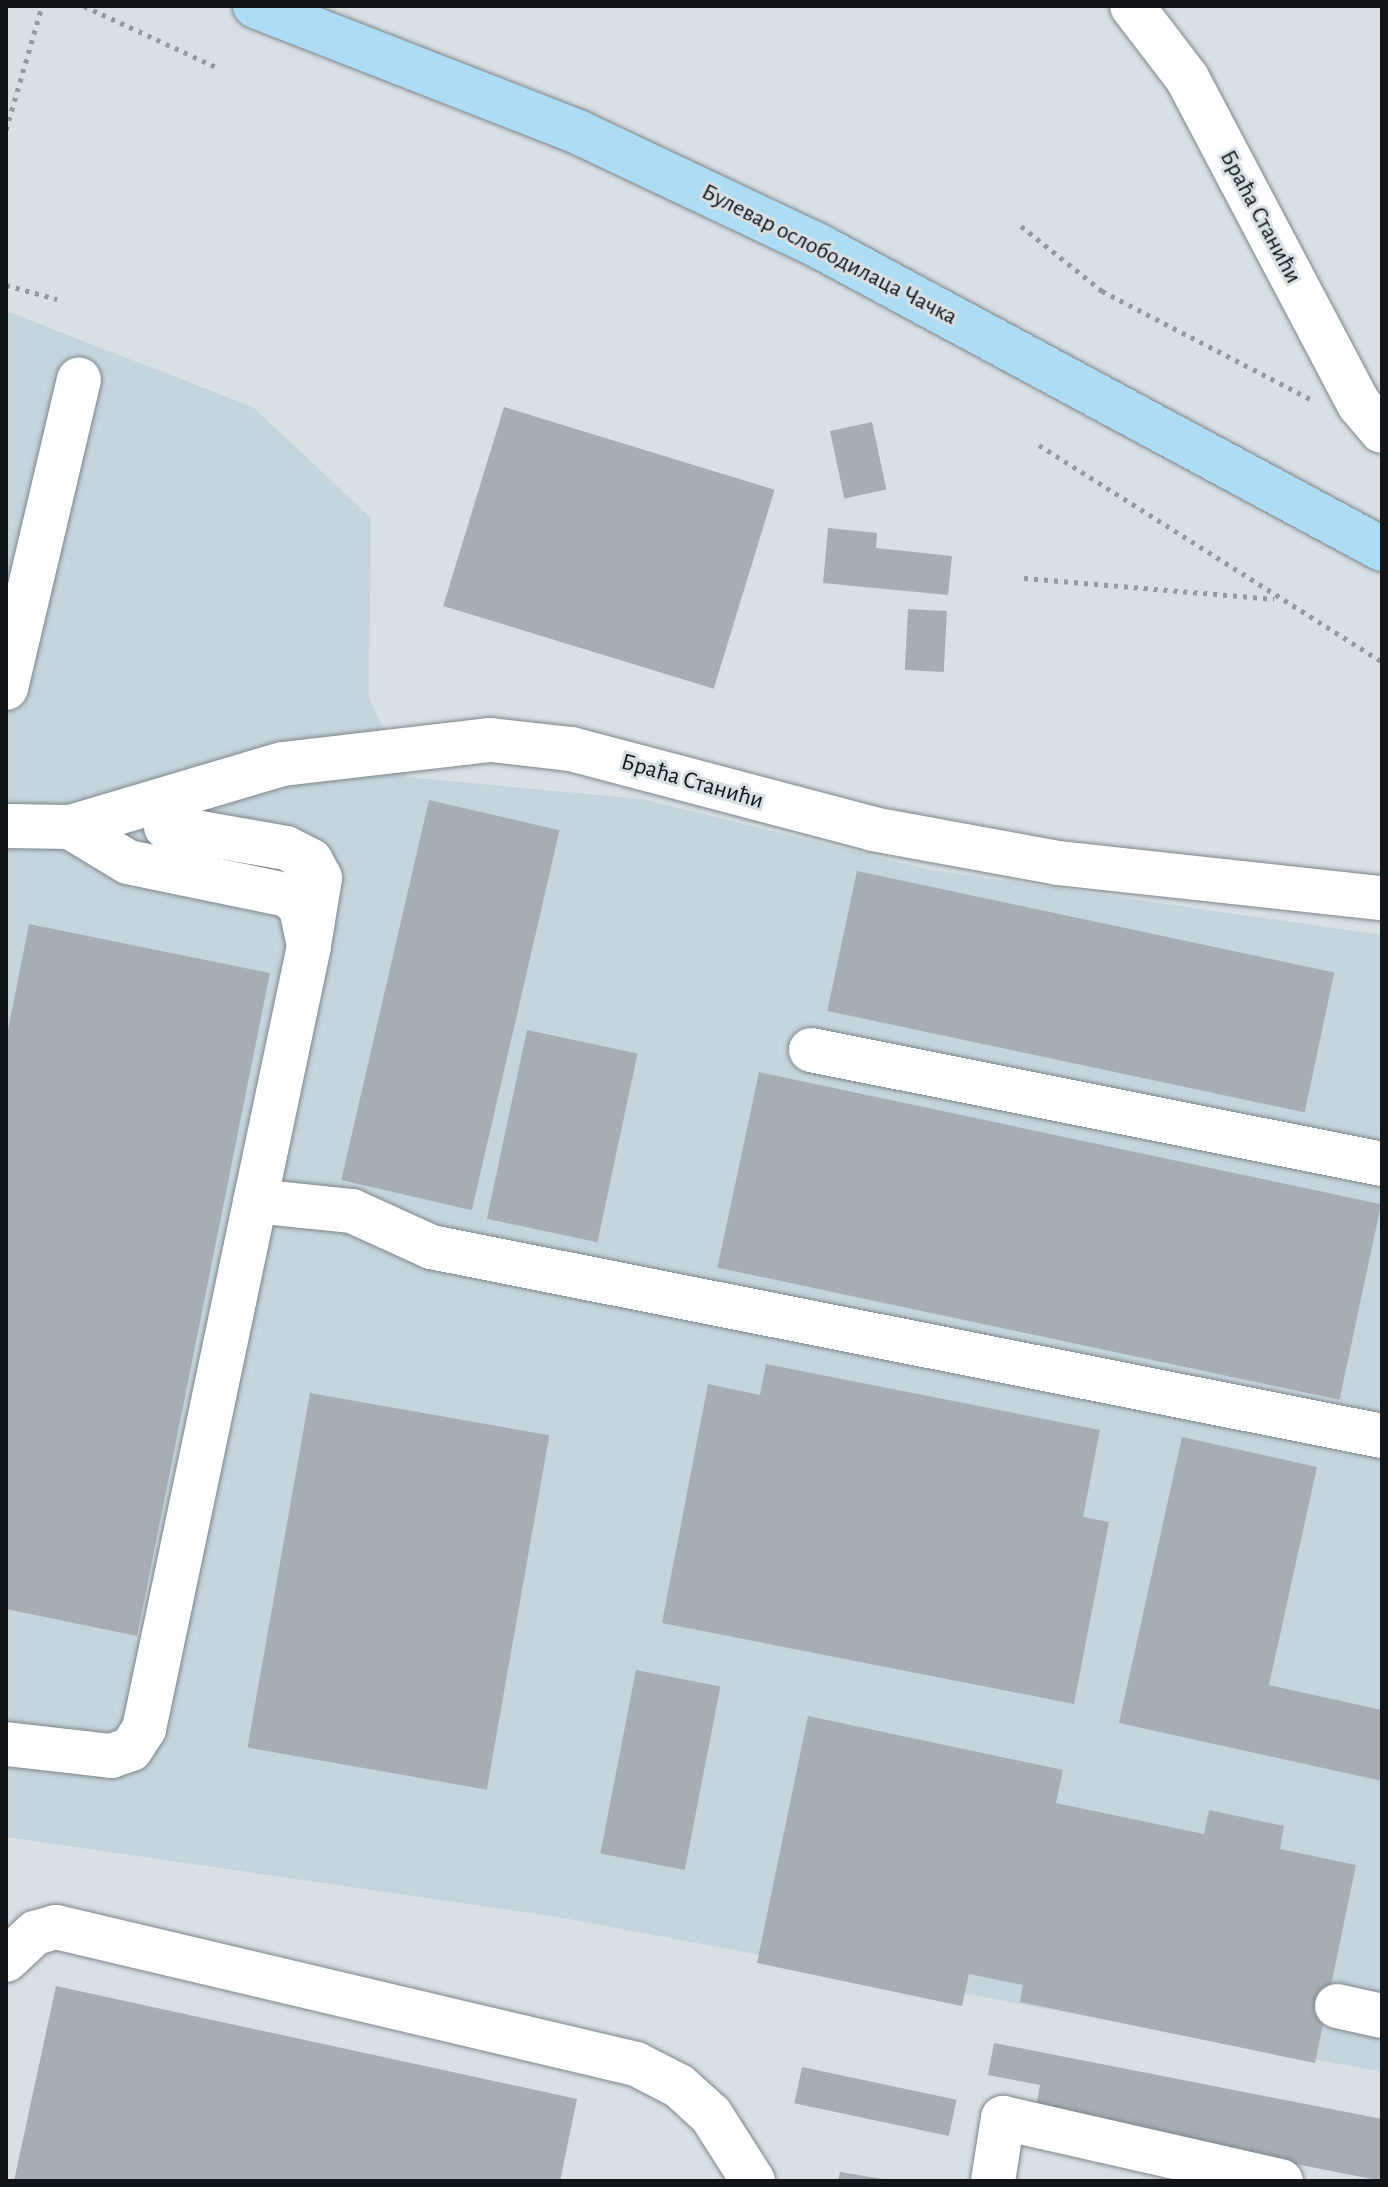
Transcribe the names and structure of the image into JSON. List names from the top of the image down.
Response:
{
  "streets": {
    "main road": ["Булевар ослободилаца Чачка"],
    "street": ["Браћа Станићи"]
  }
}
